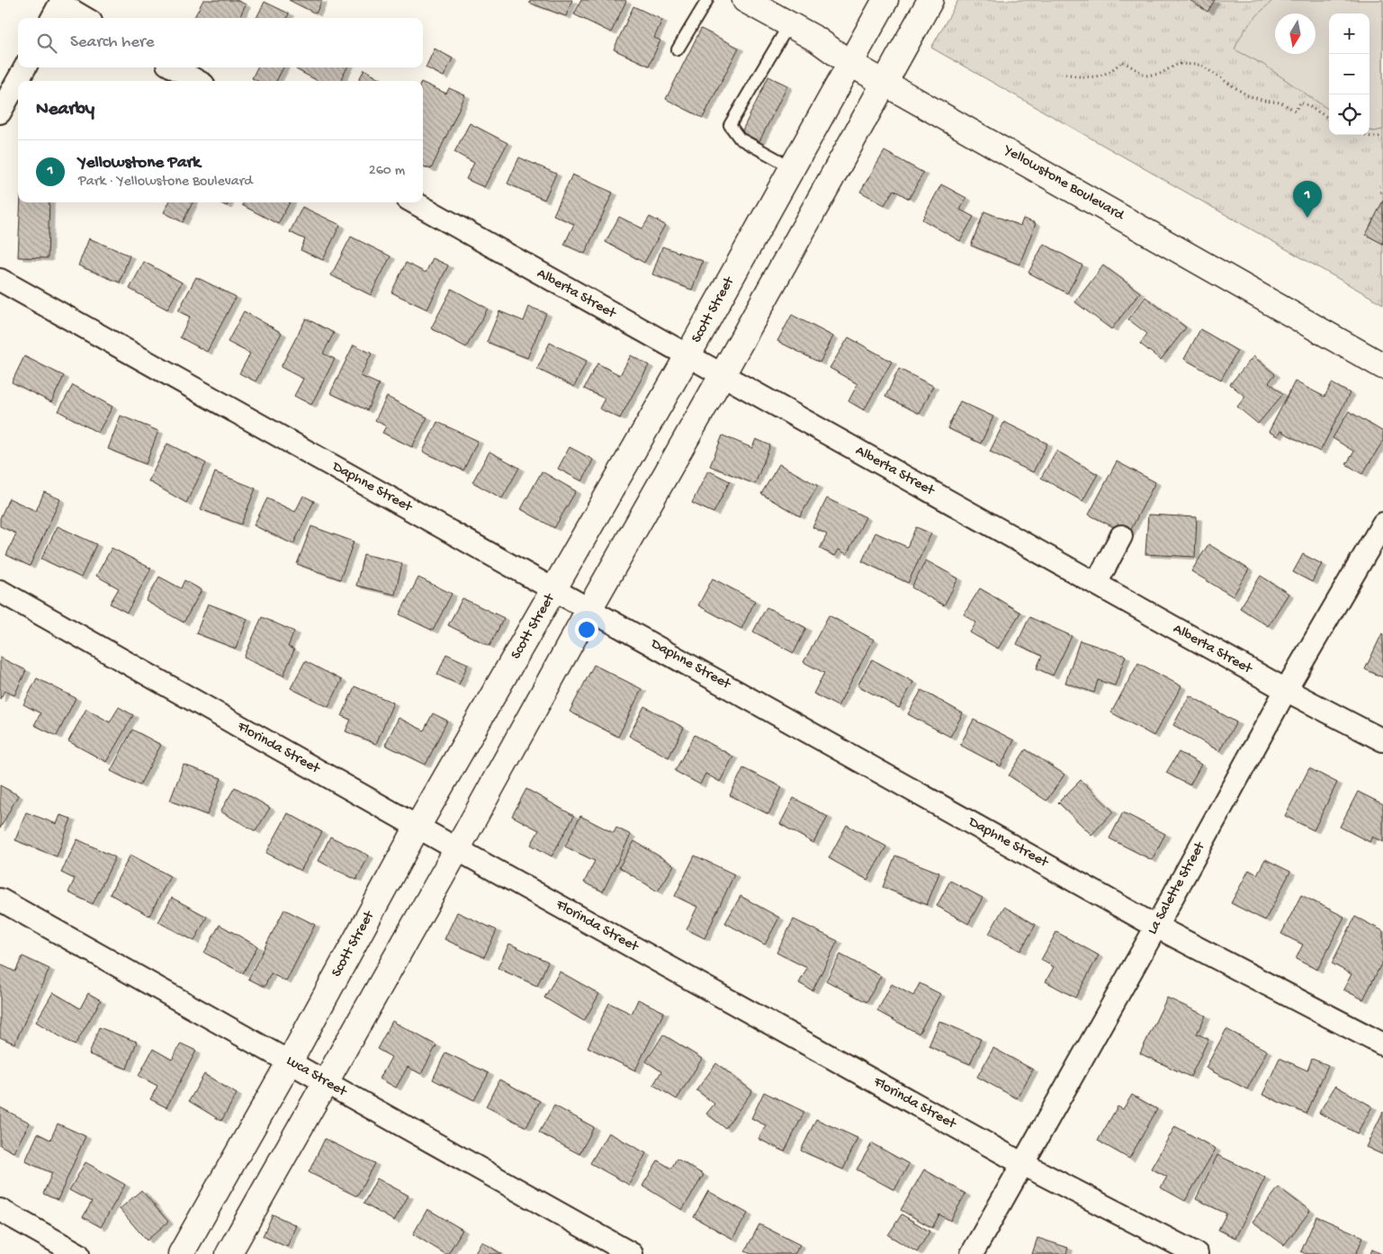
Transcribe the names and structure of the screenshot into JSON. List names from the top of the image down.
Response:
{
  "streets": {
    "main road": ["Yellowstone Boulevard", "Scott Street"],
    "street": [
      "Alberta Street",
      "Daphne Street",
      "Florinda Street",
      "La Salette Street",
      "Luca Street"
    ]
  },
  "crossings": [
    ["Yellowstone Boulevard", "Scott Street"],
    ["Alberta Street", "Scott Street"],
    ["Alberta Street", "La Salette Street"],
    ["Scott Street", "Daphne Street"],
    ["Scott Street", "Florinda Street"],
    ["Scott Street", "Luca Street"],
    ["Daphne Street", "La Salette Street"],
    ["Florinda Street", "La Salette Street"]
  ],
  "north": "bottom",
  "page": {
    "map_buttons": ["+", "−"],
    "search": "Search here",
    "heading": "Nearby",
    "list": [
      {
        "mark": "1",
        "name": "Yellowstone Park",
        "note": "Park · Yellowstone Boulevard",
        "value": "260 m"
      }
    ],
    "pins": "1"
  }
}
